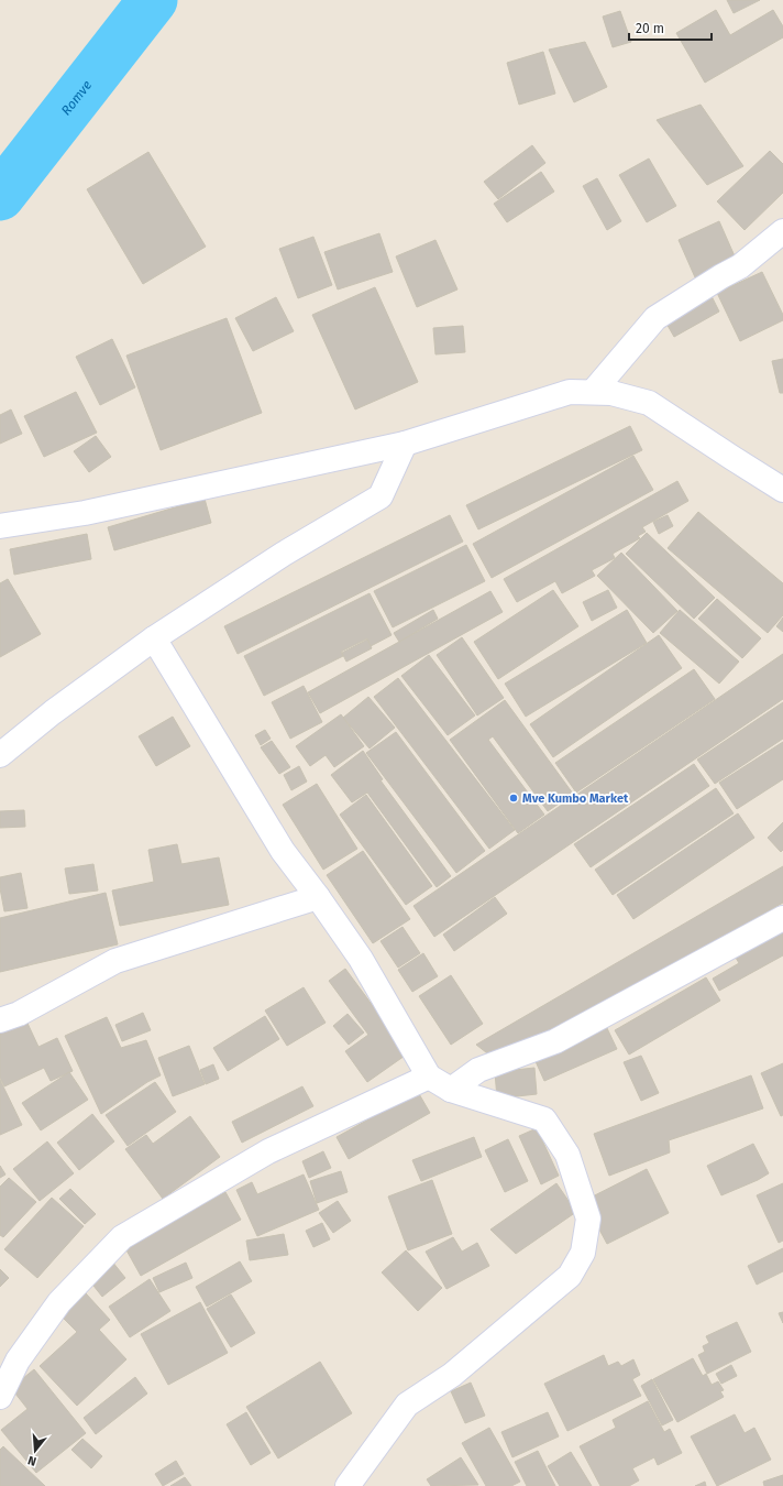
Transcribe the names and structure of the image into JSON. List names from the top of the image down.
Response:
{
  "water": ["Romve"],
  "places": ["Mve Kumbo Market"],
  "scale_bar": "20 m",
  "north": "bottom"
}
